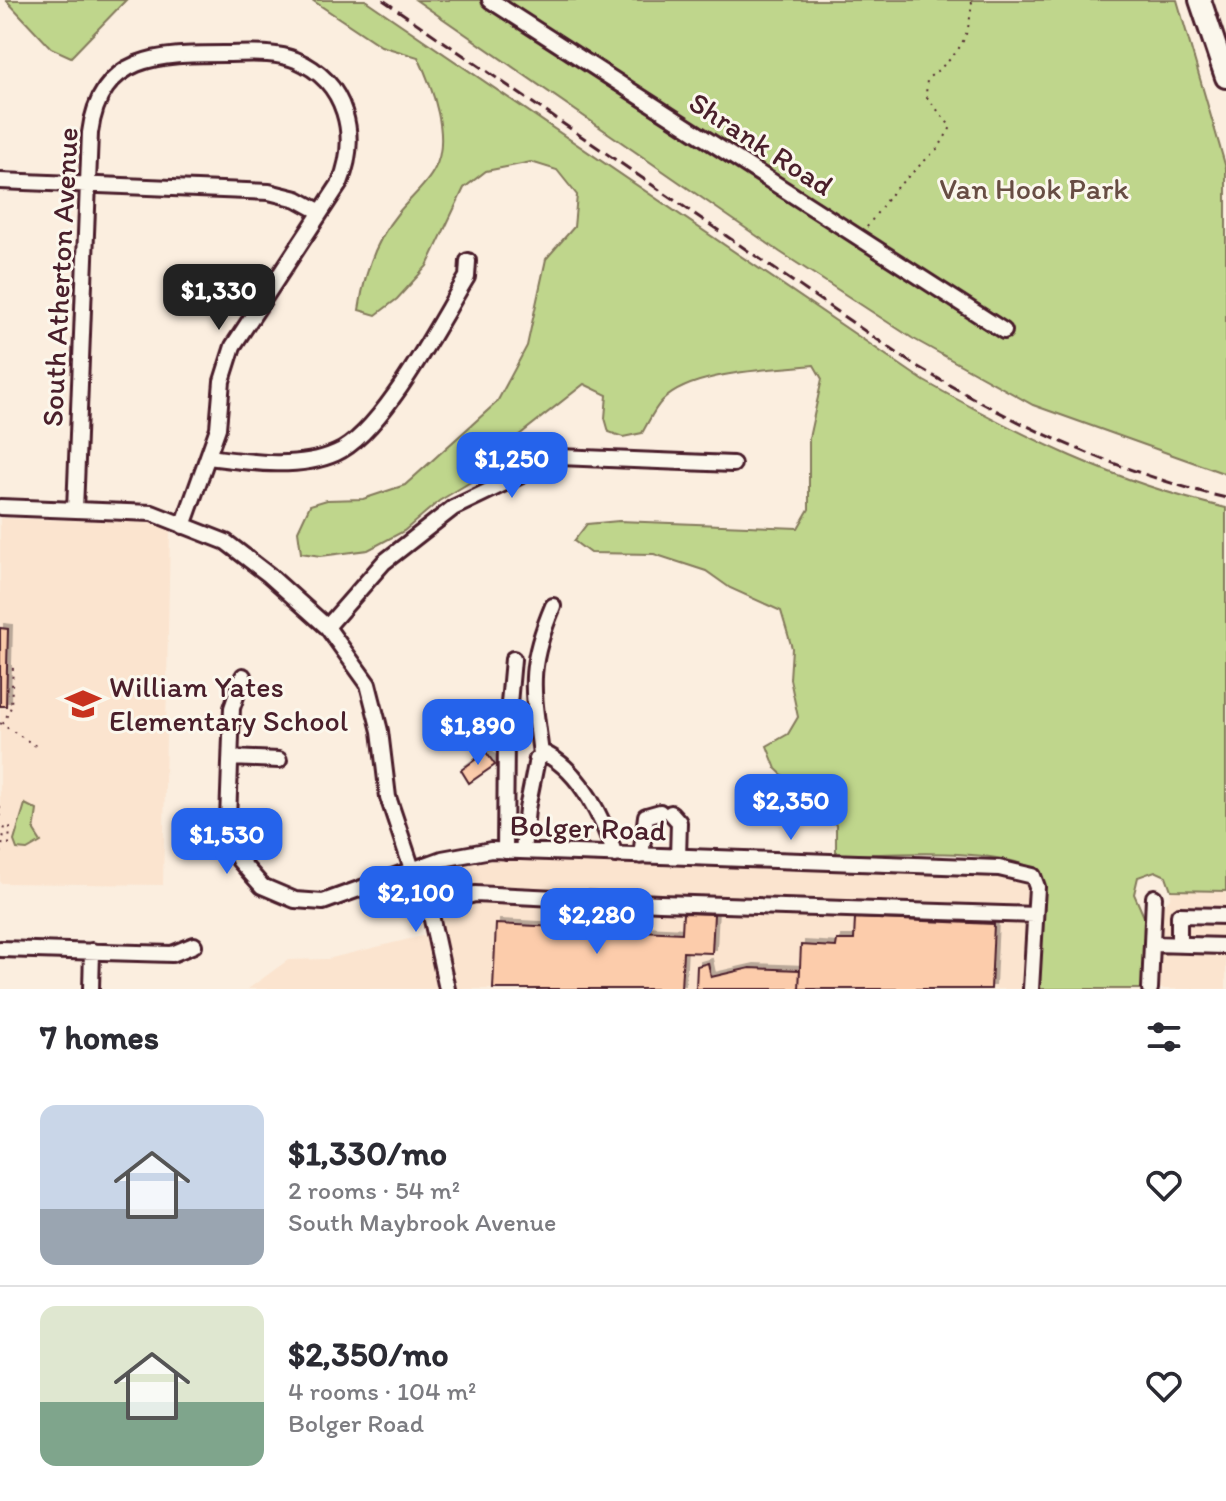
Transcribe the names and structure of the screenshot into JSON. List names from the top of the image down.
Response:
{
  "streets": {
    "street": ["Shrank Road", "South Atherton Avenue", "Bolger Road"]
  },
  "parks": ["Van Hook Park"],
  "places": {
    "school or university": ["William Yates Elementary School"]
  },
  "page": {
    "price": [
      "$1,330",
      "$1,250",
      "$1,890",
      "$2,350",
      "$1,530",
      "$2,100",
      "$2,280"
    ],
    "heading": "7 homes",
    "list": [
      {
        "name": "$1,330/mo",
        "note": "2 rooms · 54 m² · South Maybrook Avenue"
      },
      {
        "name": "$2,350/mo",
        "note": "4 rooms · 104 m² · Bolger Road"
      }
    ]
  }
}
